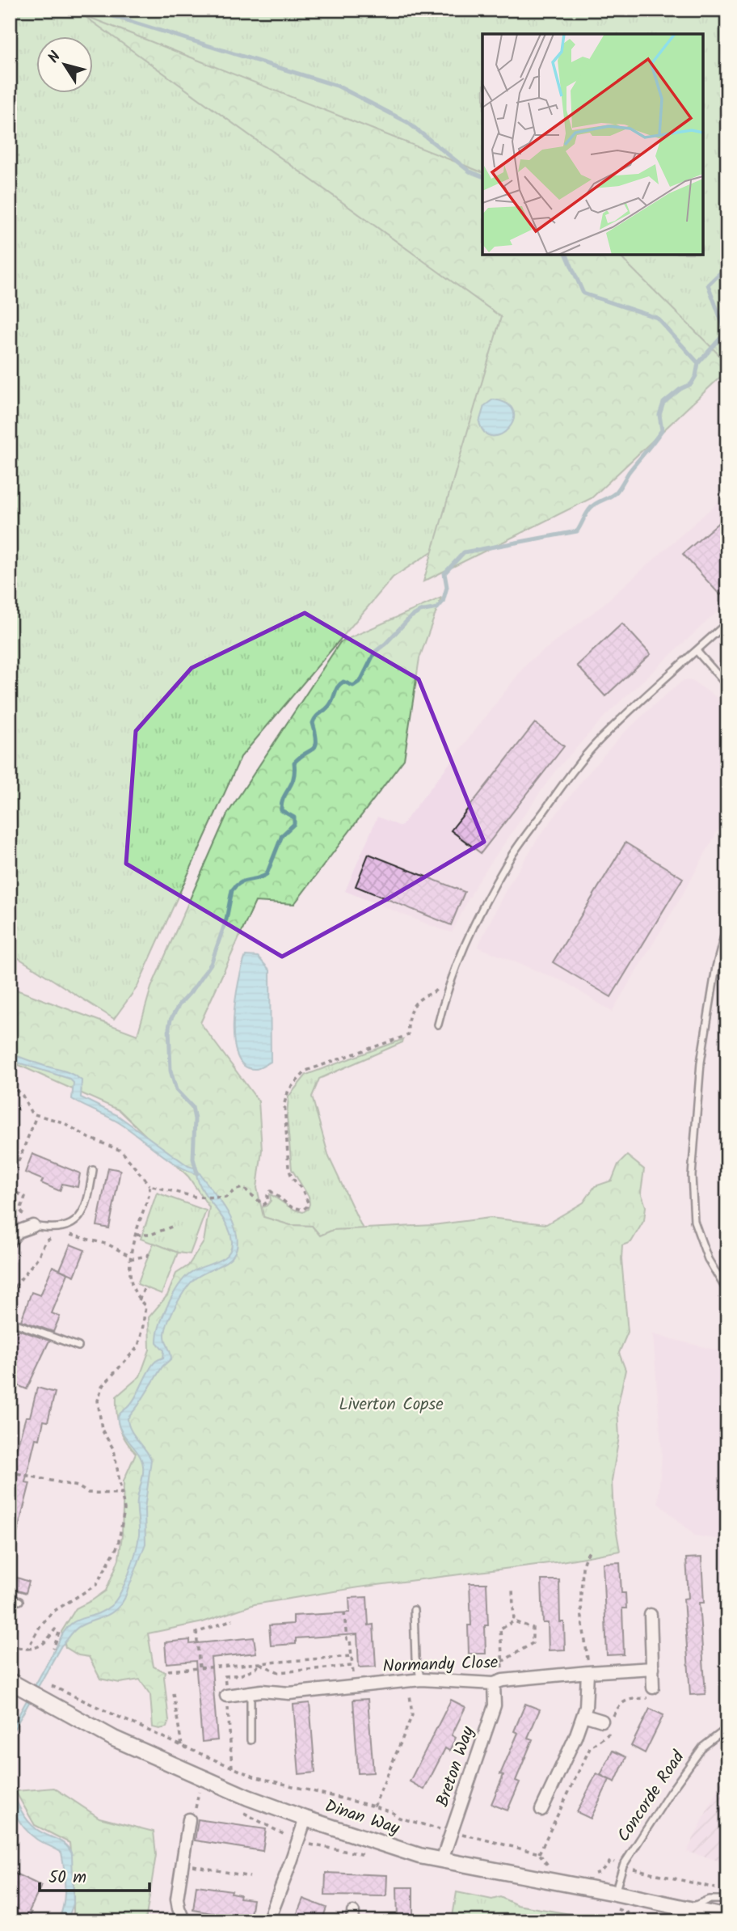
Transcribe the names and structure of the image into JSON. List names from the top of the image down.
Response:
{
  "streets": {
    "street": ["Normandy Close", "Breton Way", "Dinan Way"],
    "lane": ["Concorde Road"]
  },
  "crossings": [
    ["Normandy Close", "Breton Way"],
    ["Breton Way", "Dinan Way"],
    ["Concorde Road", "Dinan Way"]
  ],
  "parks": ["Liverton Copse"],
  "scale_bar": "50 m",
  "north": "top left"
}
